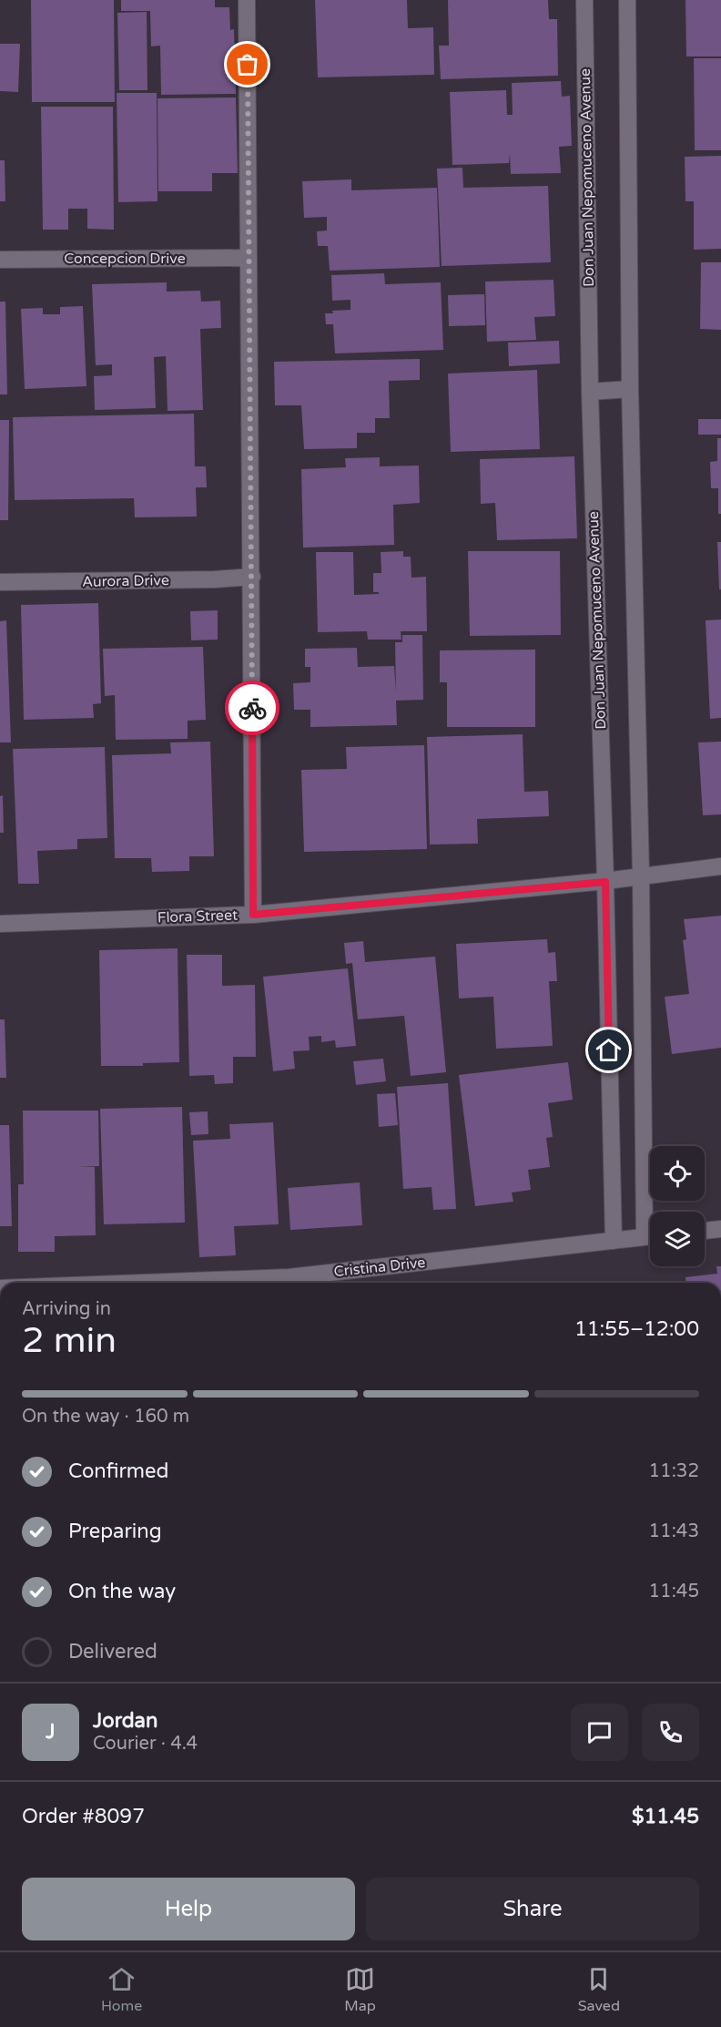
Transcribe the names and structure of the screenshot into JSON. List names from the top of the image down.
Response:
{
  "streets": {
    "street": [
      "Don Juan Nepomuceno Avenue",
      "Concepcion Drive",
      "Aurora Drive",
      "Flora Street",
      "Cristina Drive"
    ]
  },
  "crossings": [
    ["Don Juan Nepomuceno Avenue", "Flora Street"],
    ["Don Juan Nepomuceno Avenue", "Cristina Drive"]
  ],
  "page": {
    "heading": ["2 min", "Arriving in", "11:55–12:00"],
    "panel": [
      "Jordan",
      "Courier · 4.4",
      "Order #8097",
      "$11.45"
    ],
    "bar": "On the way · 160 m",
    "list": [
      ["Confirmed", "11:32"],
      ["Preparing", "11:43"],
      ["On the way", "11:45"],
      "Delivered"
    ],
    "round": "J",
    "buttons": ["Help", "Share"],
    "tabs": ["Home", "Map", "Saved"]
  }
}
